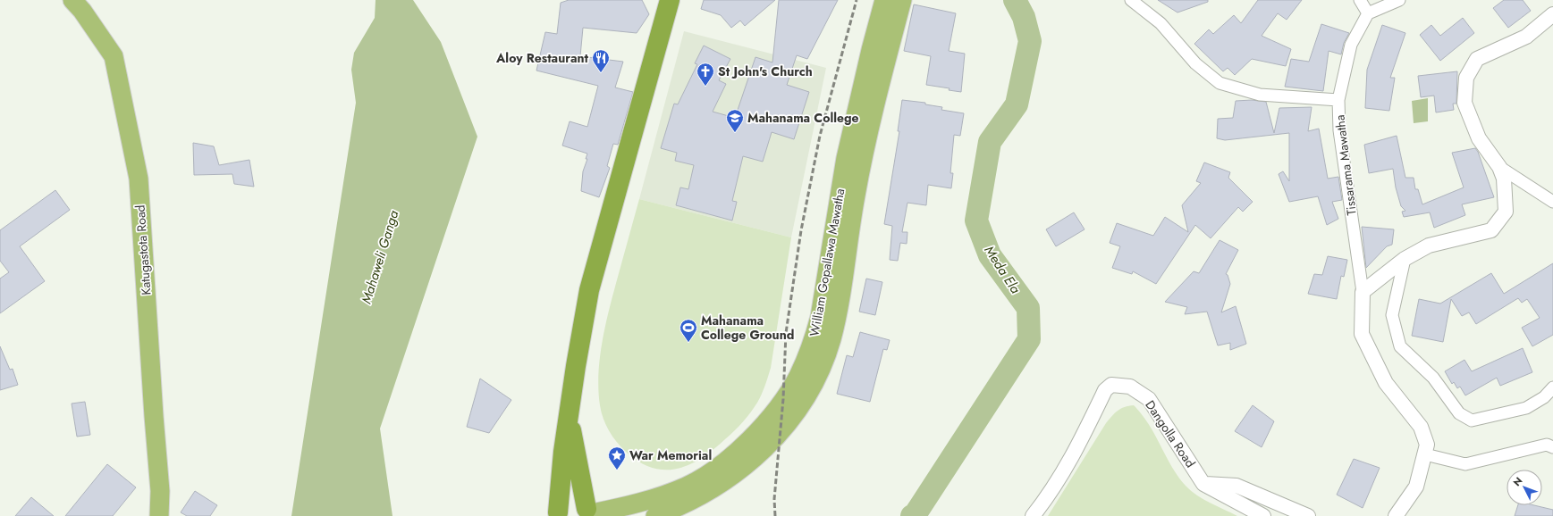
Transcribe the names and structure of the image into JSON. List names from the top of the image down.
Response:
{
  "streets": {
    "main road": ["Katugastota Road", "William Gopallawa Mawatha"],
    "street": ["Tissarama Mawatha", "Dangolla Road"]
  },
  "water": ["Mahaweli Ganga", "Meda Ela"],
  "places": {
    "restaurant": ["Aloy Restaurant"],
    "church": ["St John's Church"],
    "school or university": ["Mahanama College"],
    "sports": ["Mahanama College Ground"],
    "place": ["War Memorial"]
  },
  "north": "top left"
}
